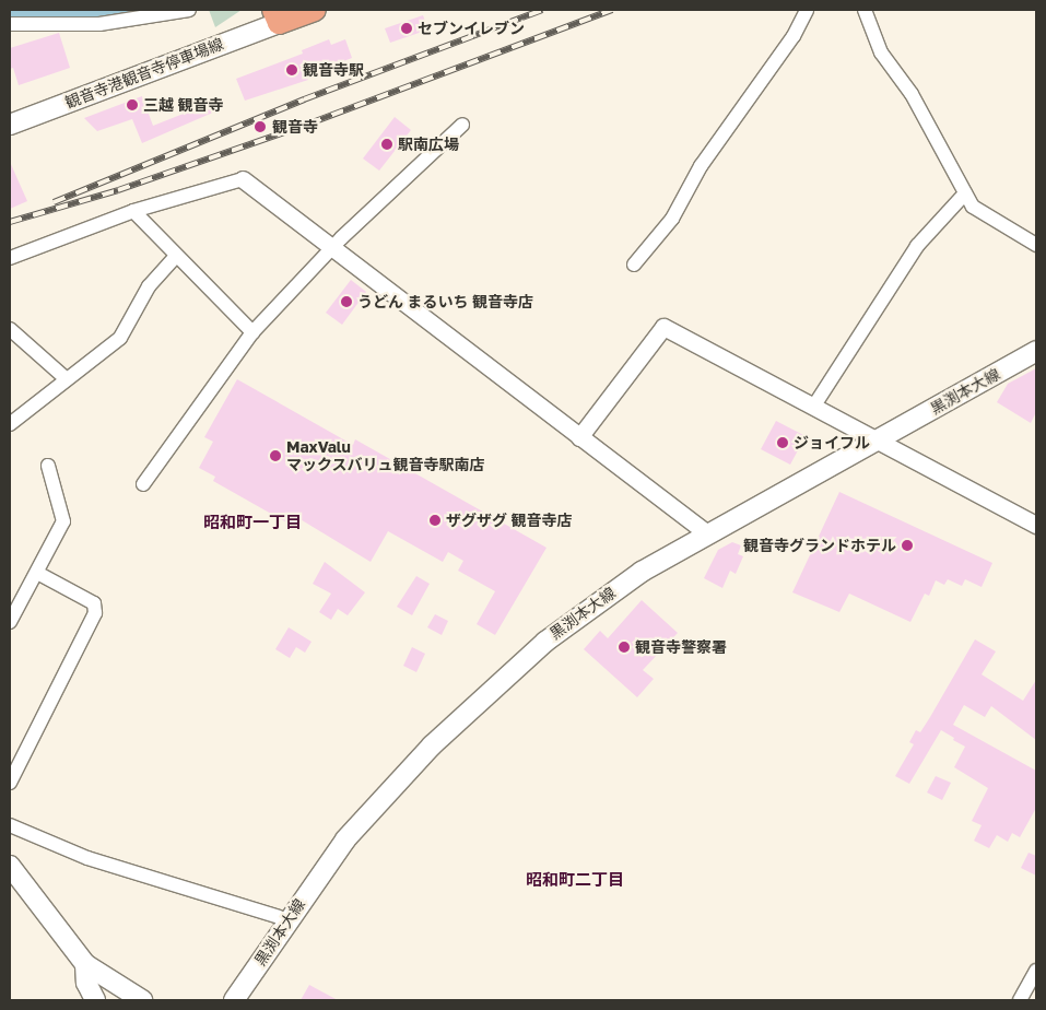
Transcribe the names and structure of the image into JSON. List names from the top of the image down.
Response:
{
  "streets": {
    "main road": ["観音寺港観音寺停車場線", "黒渕本大線"]
  },
  "districts": ["昭和町一丁目", "昭和町二丁目"],
  "places": [
    "セブンイレブン",
    "観音寺駅",
    "三越 観音寺",
    "観音寺",
    "駅南広場",
    "うどん まるいち 観音寺店",
    "ジョイフル",
    "MaxValu マックスバリュ観音寺駅南店",
    "ザグザグ 観音寺店",
    "観音寺グランドホテル",
    "観音寺警察署"
  ]
}
